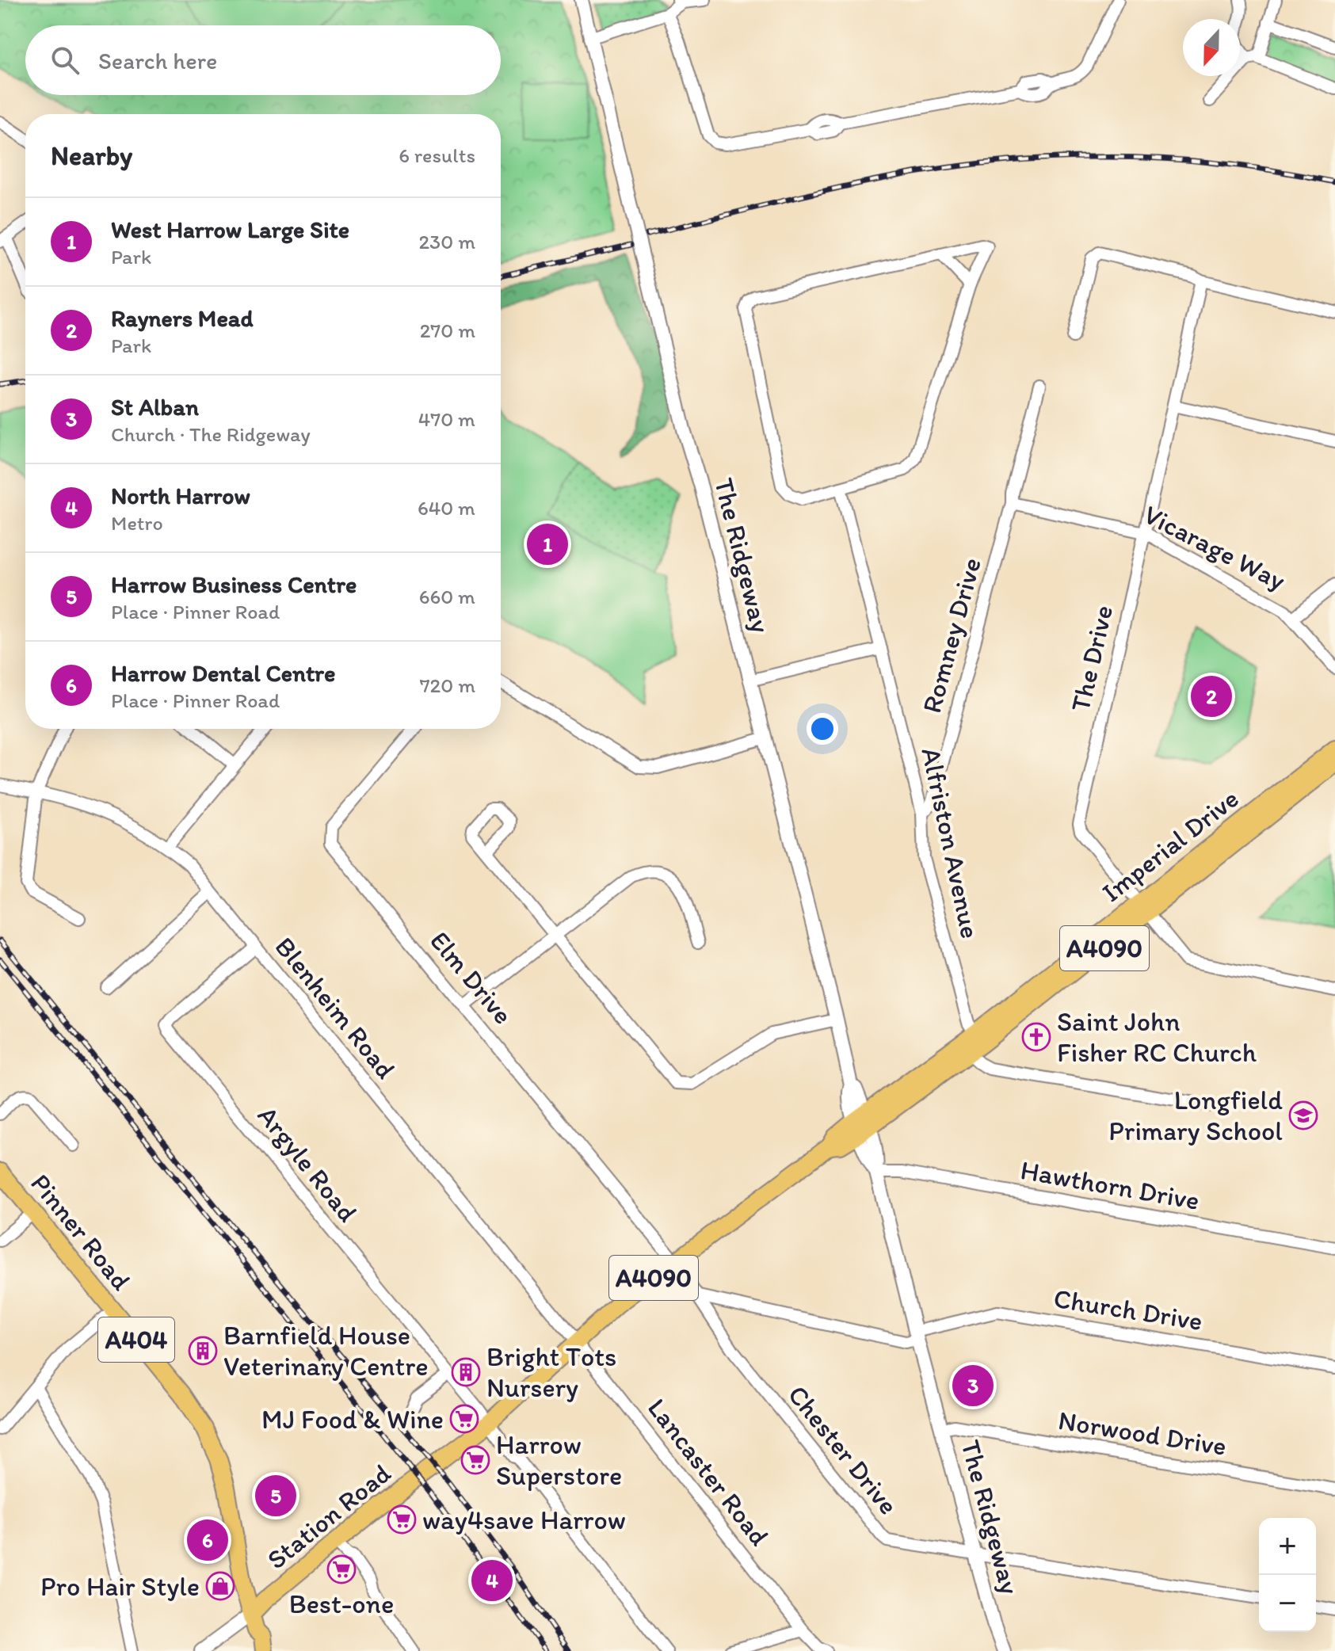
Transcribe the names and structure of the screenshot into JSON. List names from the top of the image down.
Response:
{
  "streets": {
    "main road": [
      "Imperial Drive",
      "A4090",
      "Pinner Road",
      "A404",
      "Station Road"
    ],
    "street": [
      "Vicarage Way",
      "The Ridgeway",
      "Romney Drive",
      "The Drive",
      "Alfriston Avenue",
      "Elm Drive",
      "Blenheim Road",
      "Argyle Road",
      "Hawthorn Drive",
      "Church Drive",
      "Norwood Drive",
      "Chester Drive",
      "Lancaster Road"
    ]
  },
  "crossings": [
    ["Vicarage Way", "Romney Drive"],
    ["Vicarage Way", "The Drive"],
    ["The Ridgeway", "Imperial Drive"],
    ["The Ridgeway", "Hawthorn Drive"],
    ["The Ridgeway", "Church Drive"],
    ["The Ridgeway", "Norwood Drive"],
    ["The Ridgeway", "Chester Drive"],
    ["Romney Drive", "Alfriston Avenue"],
    ["The Drive", "Imperial Drive"],
    ["Alfriston Avenue", "Imperial Drive"],
    ["Imperial Drive", "Elm Drive"],
    ["Imperial Drive", "Blenheim Road"],
    ["Imperial Drive", "Argyle Road"],
    ["Imperial Drive", "Chester Drive"],
    ["Imperial Drive", "Lancaster Road"],
    ["Imperial Drive", "Station Road"],
    ["Elm Drive", "Chester Drive"],
    ["Blenheim Road", "Argyle Road"],
    ["Blenheim Road", "Lancaster Road"],
    ["Argyle Road", "Station Road"],
    ["Pinner Road", "Station Road"],
    ["Church Drive", "Chester Drive"]
  ],
  "places": {
    "church": ["Saint John Fisher RC Church"],
    "school or university": ["Longfield Primary School"],
    "building": ["Barnfield House Veterinary Centre", "Bright Tots Nursery"],
    "supermarket": [
      "MJ Food & Wine",
      "Harrow Superstore",
      "way4save Harrow",
      "Best-one"
    ],
    "shop": ["Pro Hair Style"]
  },
  "north": "bottom",
  "page": {
    "search": "Search here",
    "heading": ["Nearby", "6 results"],
    "list": [
      {
        "mark": "1",
        "name": "West Harrow Large Site",
        "note": "Park",
        "value": "230 m"
      },
      {
        "mark": "2",
        "name": "Rayners Mead",
        "note": "Park",
        "value": "270 m"
      },
      {
        "mark": "3",
        "name": "St Alban",
        "note": "Church · The Ridgeway",
        "value": "470 m"
      },
      {
        "mark": "4",
        "name": "North Harrow",
        "note": "Metro",
        "value": "640 m"
      },
      {
        "mark": "5",
        "name": "Harrow Business Centre",
        "note": "Place · Pinner Road",
        "value": "660 m"
      },
      {
        "mark": "6",
        "name": "Harrow Dental Centre",
        "note": "Place · Pinner Road",
        "value": "720 m"
      }
    ],
    "pins": [
      "1",
      "2",
      "3",
      "5",
      "6",
      "4"
    ],
    "map_buttons": ["+", "−"]
  }
}
